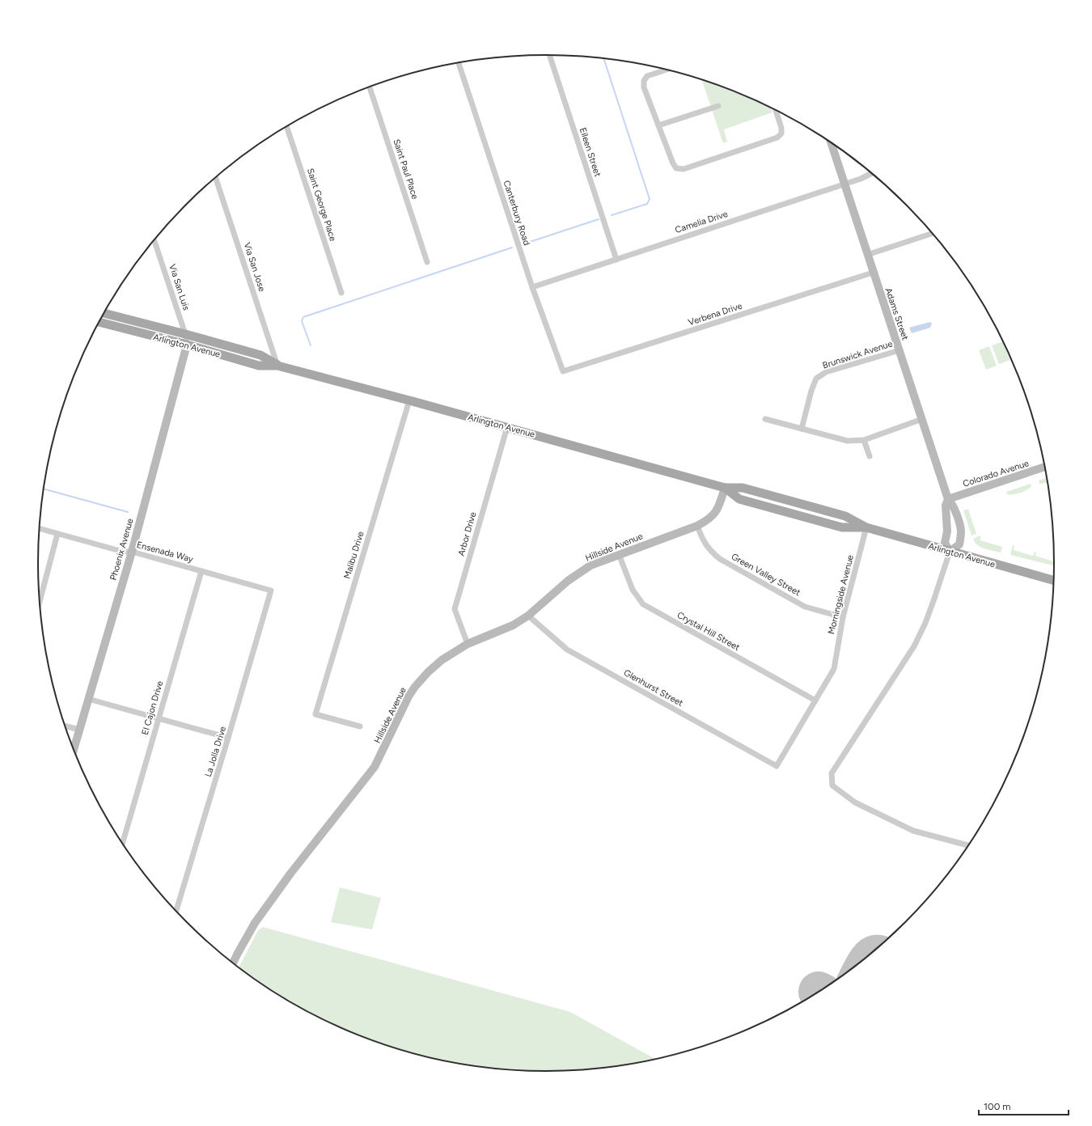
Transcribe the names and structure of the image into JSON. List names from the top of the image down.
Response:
{
  "streets": {
    "main road": ["Arlington Avenue"],
    "street": [
      "Eileen Street",
      "Saint Paul Place",
      "Saint George Place",
      "Canterbury Road",
      "Camelia Drive",
      "Via San Jose",
      "Via San Luis",
      "Verbena Drive",
      "Adams Street",
      "Brunswick Avenue",
      "Colorado Avenue",
      "Arbor Drive",
      "Hillside Avenue",
      "Phoenix Avenue",
      "Ensenada Way",
      "Malibu Drive",
      "Green Valley Street",
      "Morningside Avenue",
      "Crystal Hill Street",
      "Glenhurst Street",
      "El Cajon Drive",
      "La Jolla Drive"
    ]
  },
  "crossings": [
    ["Eileen Street", "Camelia Drive"],
    ["Canterbury Road", "Camelia Drive"],
    ["Canterbury Road", "Verbena Drive"],
    ["Camelia Drive", "Adams Street"],
    ["Via San Jose", "Arlington Avenue"],
    ["Via San Luis", "Arlington Avenue"],
    ["Via San Luis", "Phoenix Avenue"],
    ["Verbena Drive", "Adams Street"],
    ["Adams Street", "Arlington Avenue"],
    ["Adams Street", "Brunswick Avenue"],
    ["Adams Street", "Colorado Avenue"],
    ["Arlington Avenue", "Arbor Drive"],
    ["Arlington Avenue", "Hillside Avenue"],
    ["Arlington Avenue", "Phoenix Avenue"],
    ["Arlington Avenue", "Malibu Drive"],
    ["Arlington Avenue", "Morningside Avenue"],
    ["Arbor Drive", "Hillside Avenue"],
    ["Hillside Avenue", "Green Valley Street"],
    ["Hillside Avenue", "Crystal Hill Street"],
    ["Hillside Avenue", "Glenhurst Street"],
    ["Phoenix Avenue", "Ensenada Way"],
    ["Ensenada Way", "El Cajon Drive"],
    ["Ensenada Way", "La Jolla Drive"],
    ["Green Valley Street", "Morningside Avenue"],
    ["Morningside Avenue", "Crystal Hill Street"],
    ["Morningside Avenue", "Glenhurst Street"]
  ],
  "scale_bar": "100 m"
}
